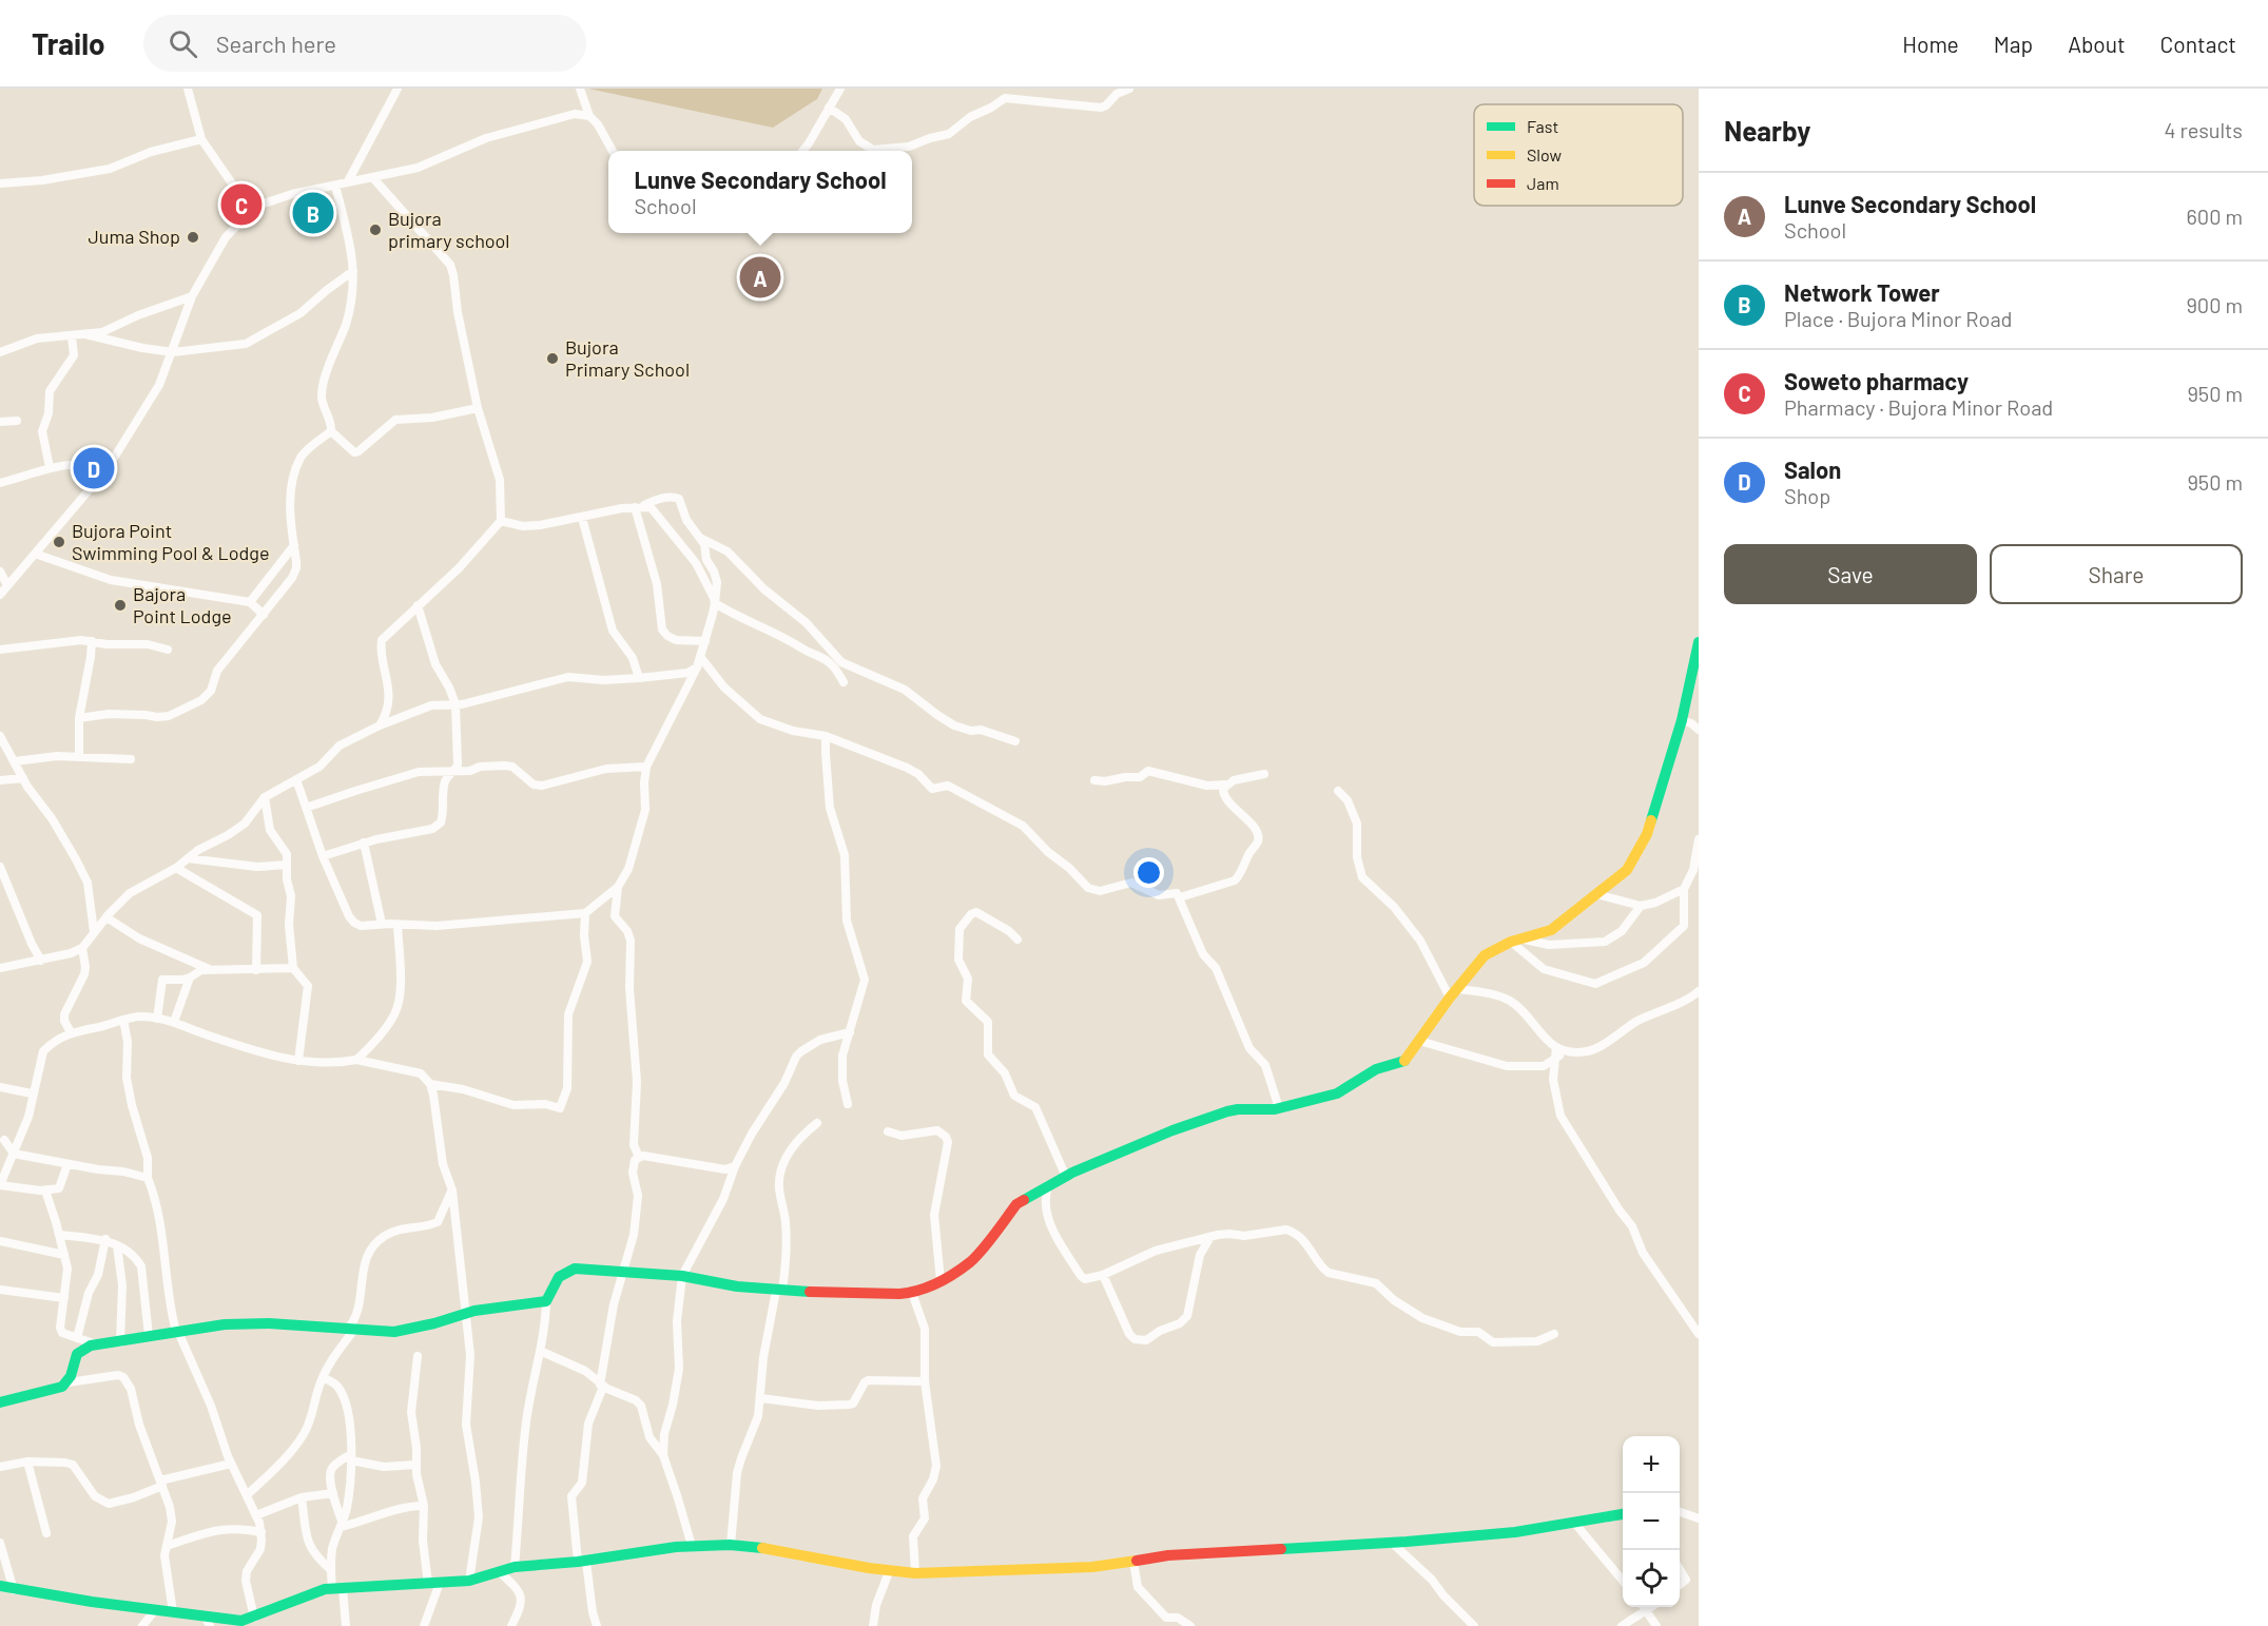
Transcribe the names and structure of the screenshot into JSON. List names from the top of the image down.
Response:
{
  "places": [
    "Bujora primary school",
    "Juma Shop",
    "Bujora Primary School",
    "Bujora Point Swimming Pool & Lodge",
    "Bajora Point Lodge"
  ],
  "legend": ["Fast", "Slow", "Jam"],
  "page": {
    "header": "Trailo",
    "search": "Search here",
    "nav": [
      "Home",
      "Map",
      "About",
      "Contact"
    ],
    "heading": ["Nearby", "4 results"],
    "popup": ["Lunve Secondary School", "School"],
    "list": [
      {
        "mark": "A",
        "name": "Lunve Secondary School",
        "note": "School",
        "value": "600 m"
      },
      {
        "mark": "B",
        "name": "Network Tower",
        "note": "Place · Bujora Minor Road",
        "value": "900 m"
      },
      {
        "mark": "C",
        "name": "Soweto pharmacy",
        "note": "Pharmacy · Bujora Minor Road",
        "value": "950 m"
      },
      {
        "mark": "D",
        "name": "Salon",
        "note": "Shop",
        "value": "950 m"
      }
    ],
    "pins": [
      "C",
      "B",
      "A",
      "D"
    ],
    "buttons": ["Save", "Share"],
    "map_buttons": ["+", "−"]
  }
}
